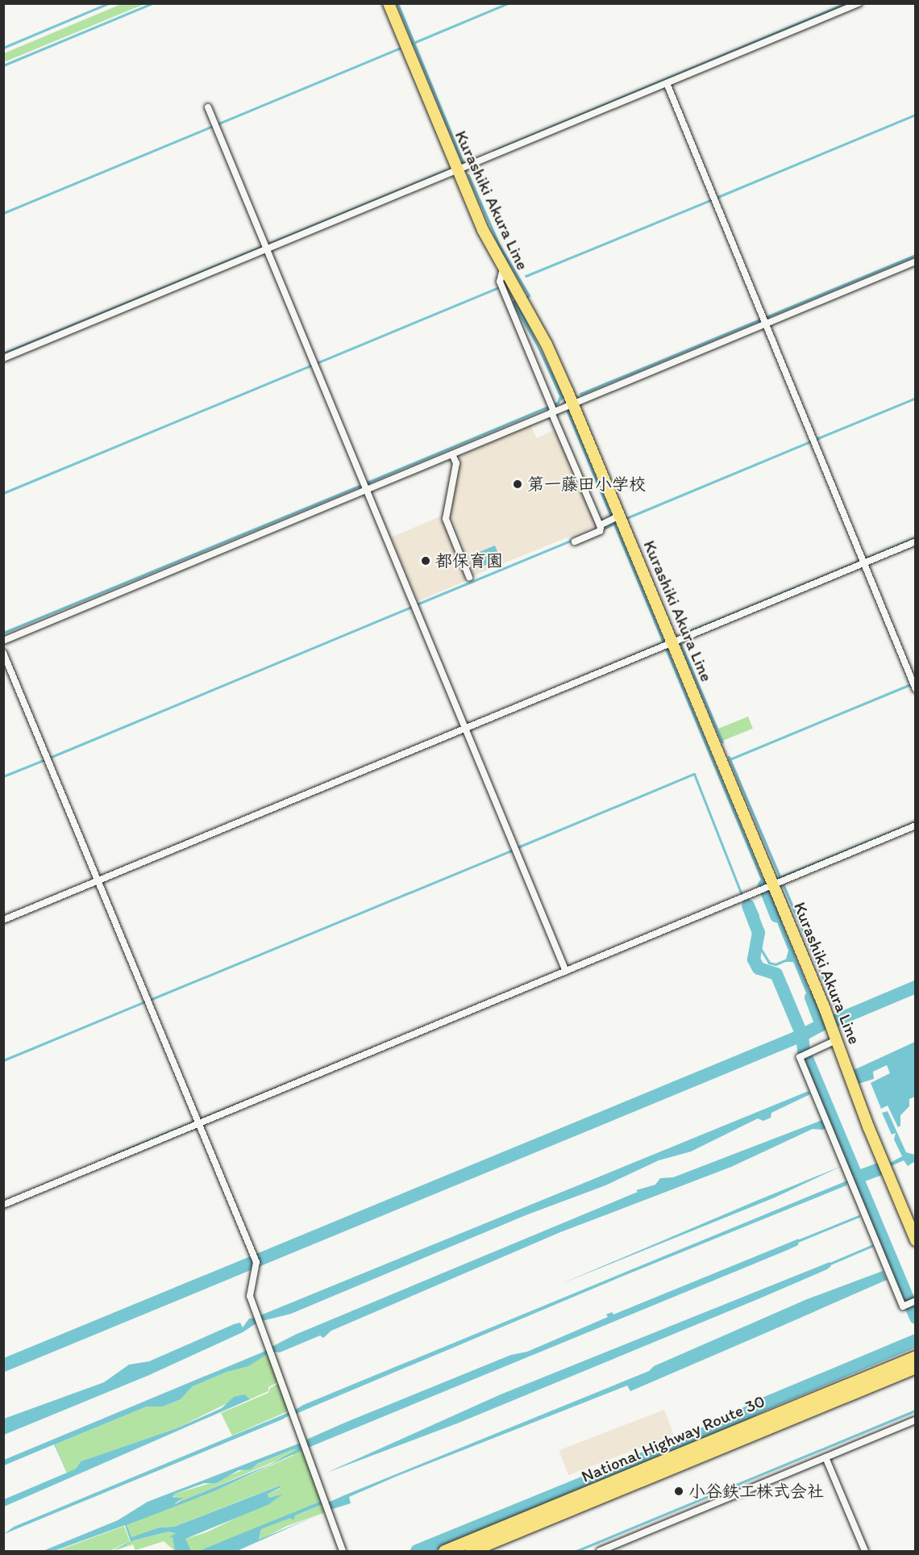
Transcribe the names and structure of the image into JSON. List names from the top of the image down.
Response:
{
  "streets": {
    "highway": ["National Highway Route 30"],
    "main road": ["Kurashiki Akura Line"]
  },
  "places": ["第一藤田小学校", "都保育園", "小谷鉄工株式会社"]
}
